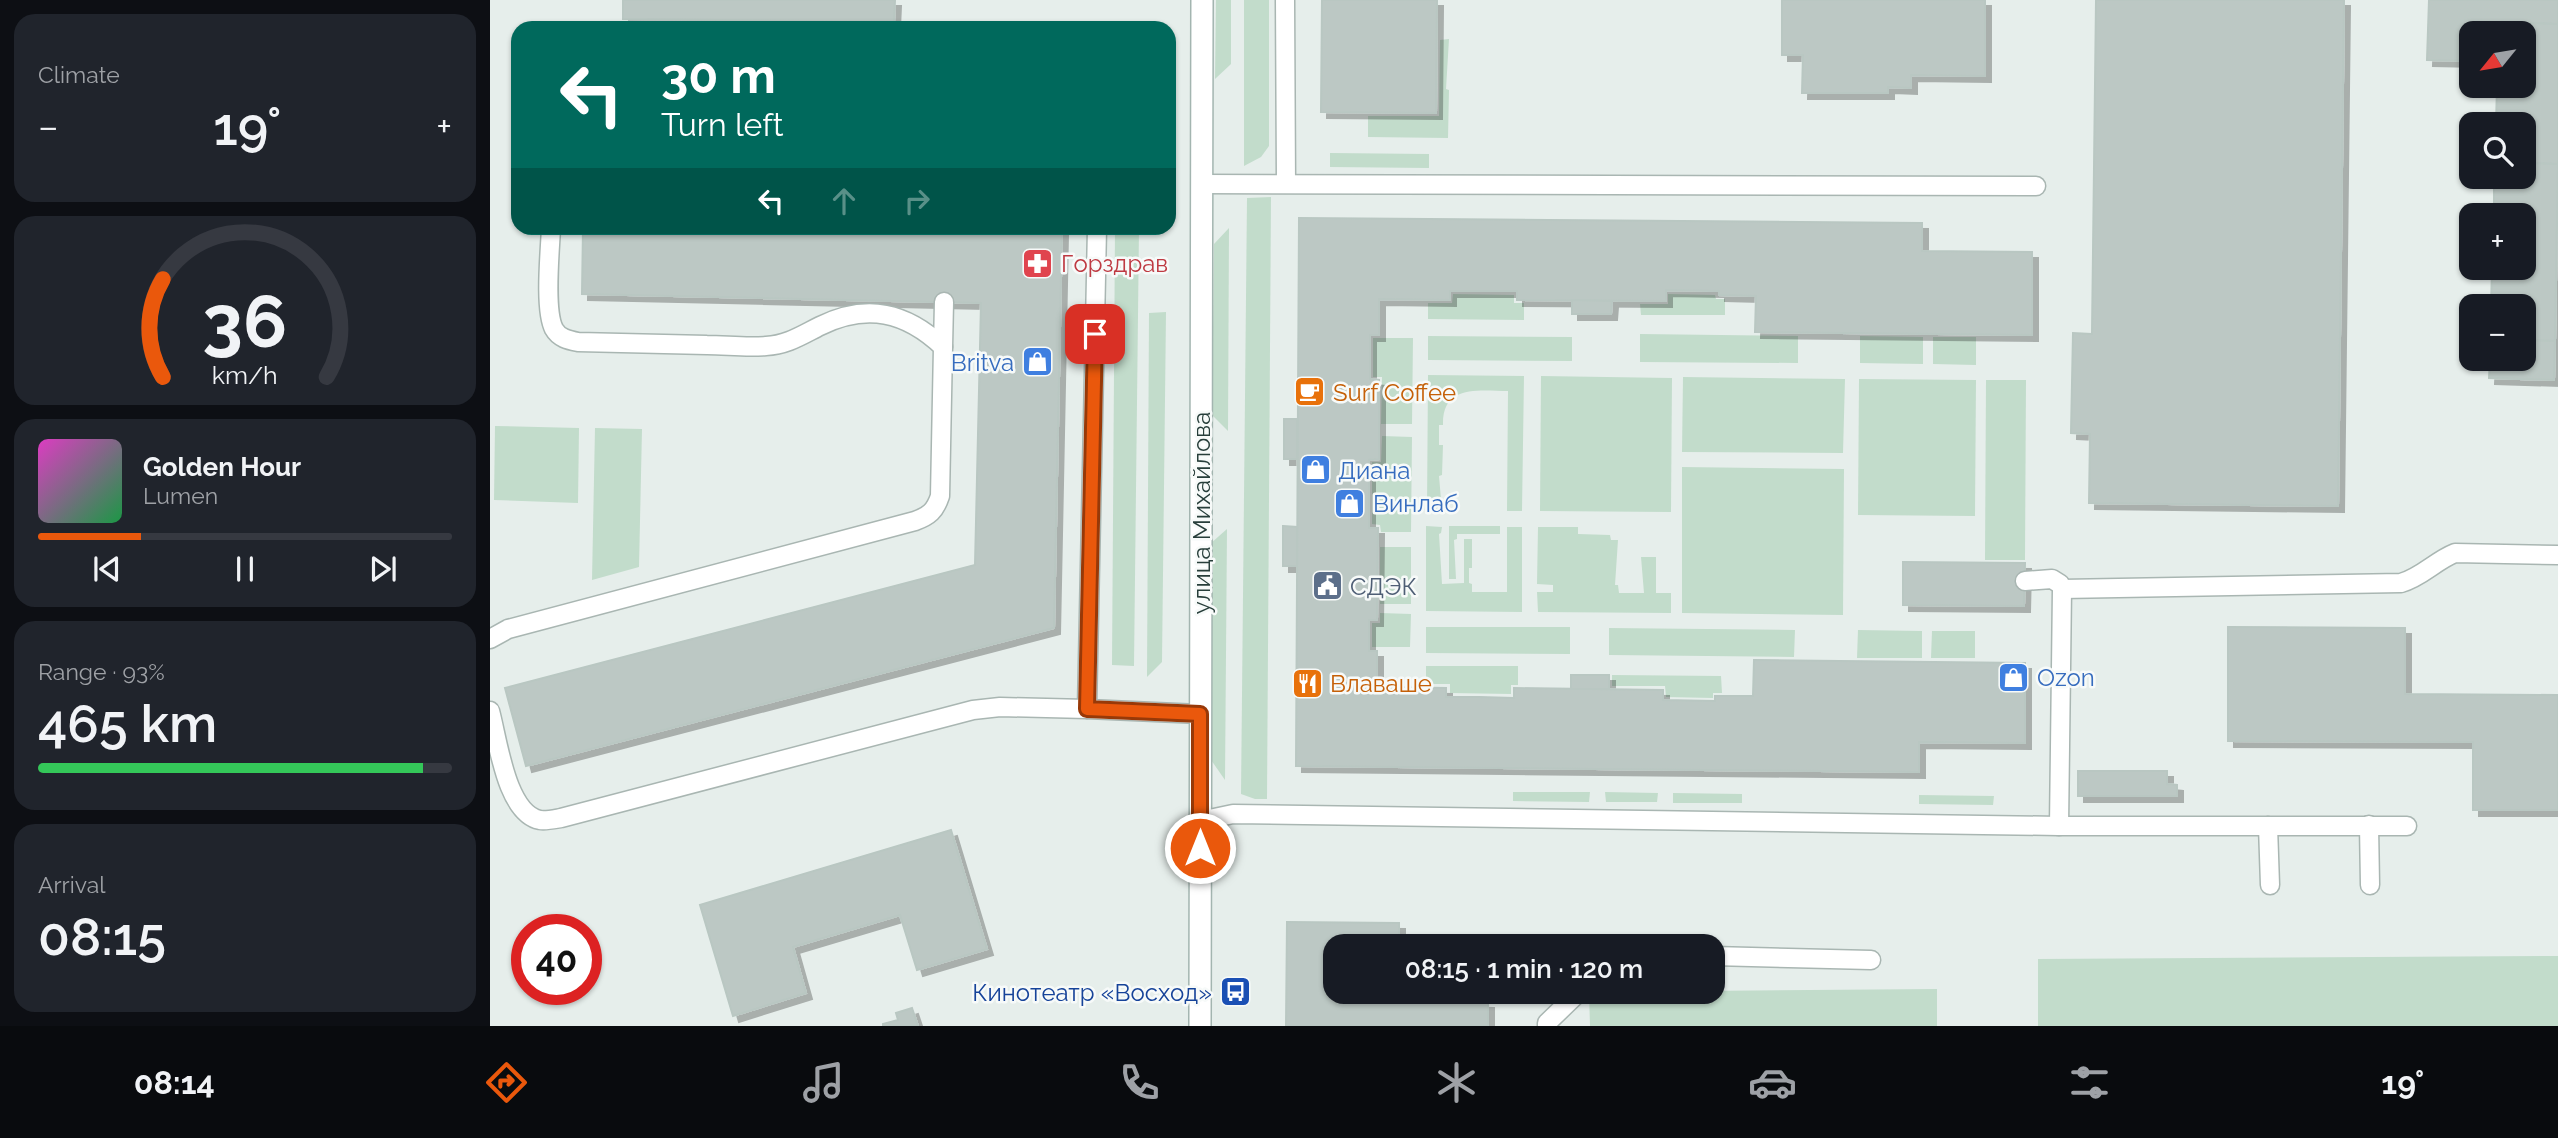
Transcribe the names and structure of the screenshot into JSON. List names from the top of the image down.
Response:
{
  "streets": {
    "street": ["улица Михайлова"]
  },
  "places": {
    "pharmacy": ["Горздрав"],
    "shop": [
      "Britva",
      "Диана",
      "Винлаб",
      "Ozon"
    ],
    "cafe": ["Surf Coffee"],
    "public building": ["СДЭК"],
    "restaurant": ["Влаваше"],
    "bus stop": ["Кинотеатр «Восход»"]
  },
  "north": "bottom left",
  "page": {
    "tile": [
      "Climate",
      ["Range · 93%", "465 km"],
      ["Arrival", "08:15"]
    ],
    "map_buttons": ["+", "−"],
    "turn": ["30 m", "Turn left"],
    "heat": ["−", "19°", "+"],
    "song": ["Golden Hour", "Lumen"],
    "limit": "40",
    "trip": "08:15 · 1 min · 120 m",
    "tabs": ["08:14", "19°"],
    "gauge": ["36", "km/h"]
  }
}
